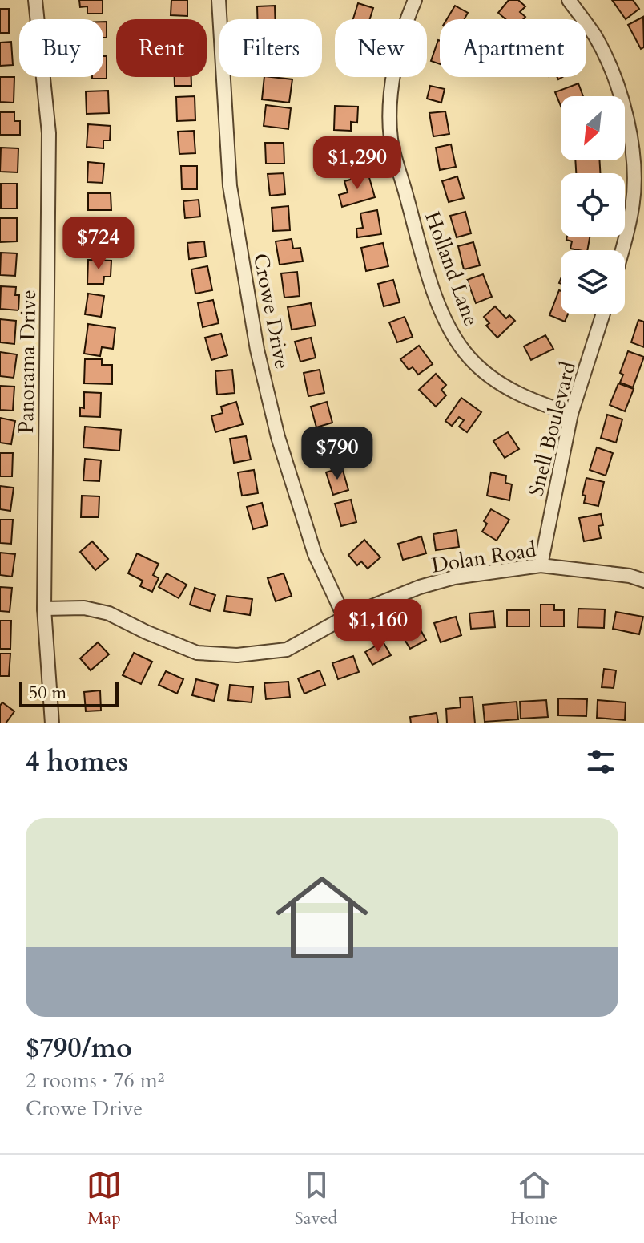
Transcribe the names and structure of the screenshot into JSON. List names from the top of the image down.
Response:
{
  "streets": {
    "street": [
      "Holland Lane",
      "Crowe Drive",
      "Panorama Drive",
      "Snell Boulevard",
      "Dolan Road"
    ]
  },
  "crossings": [
    ["Holland Lane", "Snell Boulevard"],
    ["Crowe Drive", "Dolan Road"],
    ["Panorama Drive", "Dolan Road"],
    ["Snell Boulevard", "Dolan Road"]
  ],
  "scale_bar": "50 m",
  "north": "bottom left",
  "page": {
    "chip": [
      "Buy",
      "Rent",
      "Filters",
      "New",
      "Apartment"
    ],
    "price": [
      "$1,290",
      "$724",
      "$790",
      "$1,160"
    ],
    "scale": "50 m",
    "heading": "4 homes",
    "list": [
      {
        "name": "$790/mo",
        "note": "2 rooms · 76 m² · Crowe Drive"
      }
    ],
    "tabs": ["Map", "Saved", "Home"]
  }
}
